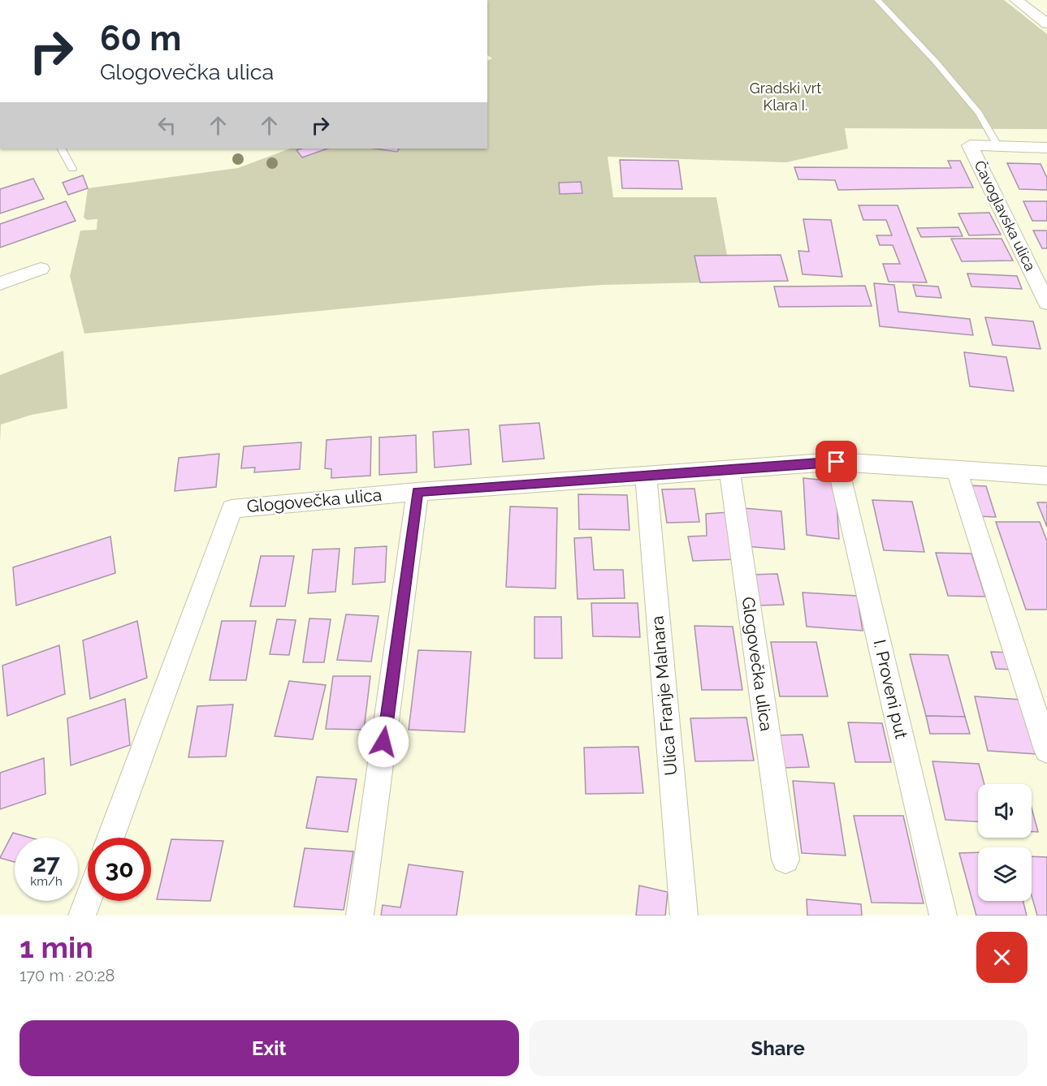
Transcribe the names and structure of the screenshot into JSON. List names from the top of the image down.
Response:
{
  "streets": {
    "street": [
      "Čavoglavska ulica",
      "Glogovečka ulica",
      "I. Proveni put",
      "Ulica Franje Malnara"
    ]
  },
  "crossings": [
    ["Glogovečka ulica", "I. Proveni put"],
    ["Glogovečka ulica", "Ulica Franje Malnara"]
  ],
  "parks": ["Gradski vrt Klara I."],
  "page": {
    "turn": ["60 m", "Glogovečka ulica"],
    "speed": "27 km/h",
    "limit": "30",
    "heading": ["1 min", "170 m · 20:28"],
    "buttons": ["Exit", "Share"]
  }
}
